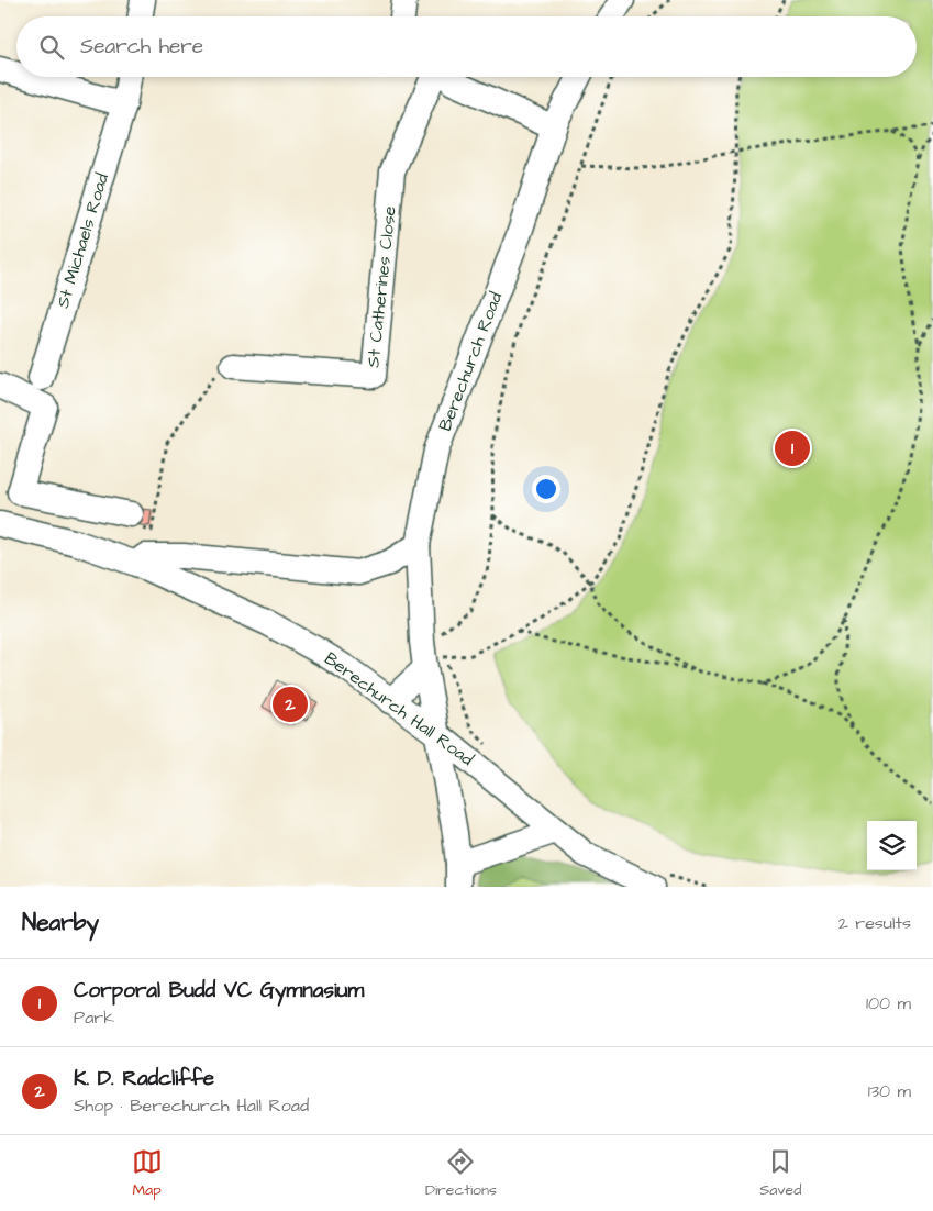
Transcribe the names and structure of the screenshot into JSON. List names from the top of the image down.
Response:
{
  "streets": {
    "street": [
      "St Michaels Road",
      "St Catherines Close",
      "Berechurch Road",
      "Berechurch Hall Road"
    ]
  },
  "crossings": [
    ["Berechurch Road", "Berechurch Hall Road"]
  ],
  "page": {
    "search": "Search here",
    "pins": ["1", "2"],
    "heading": ["Nearby", "2 results"],
    "list": [
      {
        "mark": "1",
        "name": "Corporal Budd VC Gymnasium",
        "note": "Park",
        "value": "100 m"
      },
      {
        "mark": "2",
        "name": "K. D. Radcliffe",
        "note": "Shop · Berechurch Hall Road",
        "value": "130 m"
      }
    ],
    "nav": ["Map", "Directions", "Saved"]
  }
}
